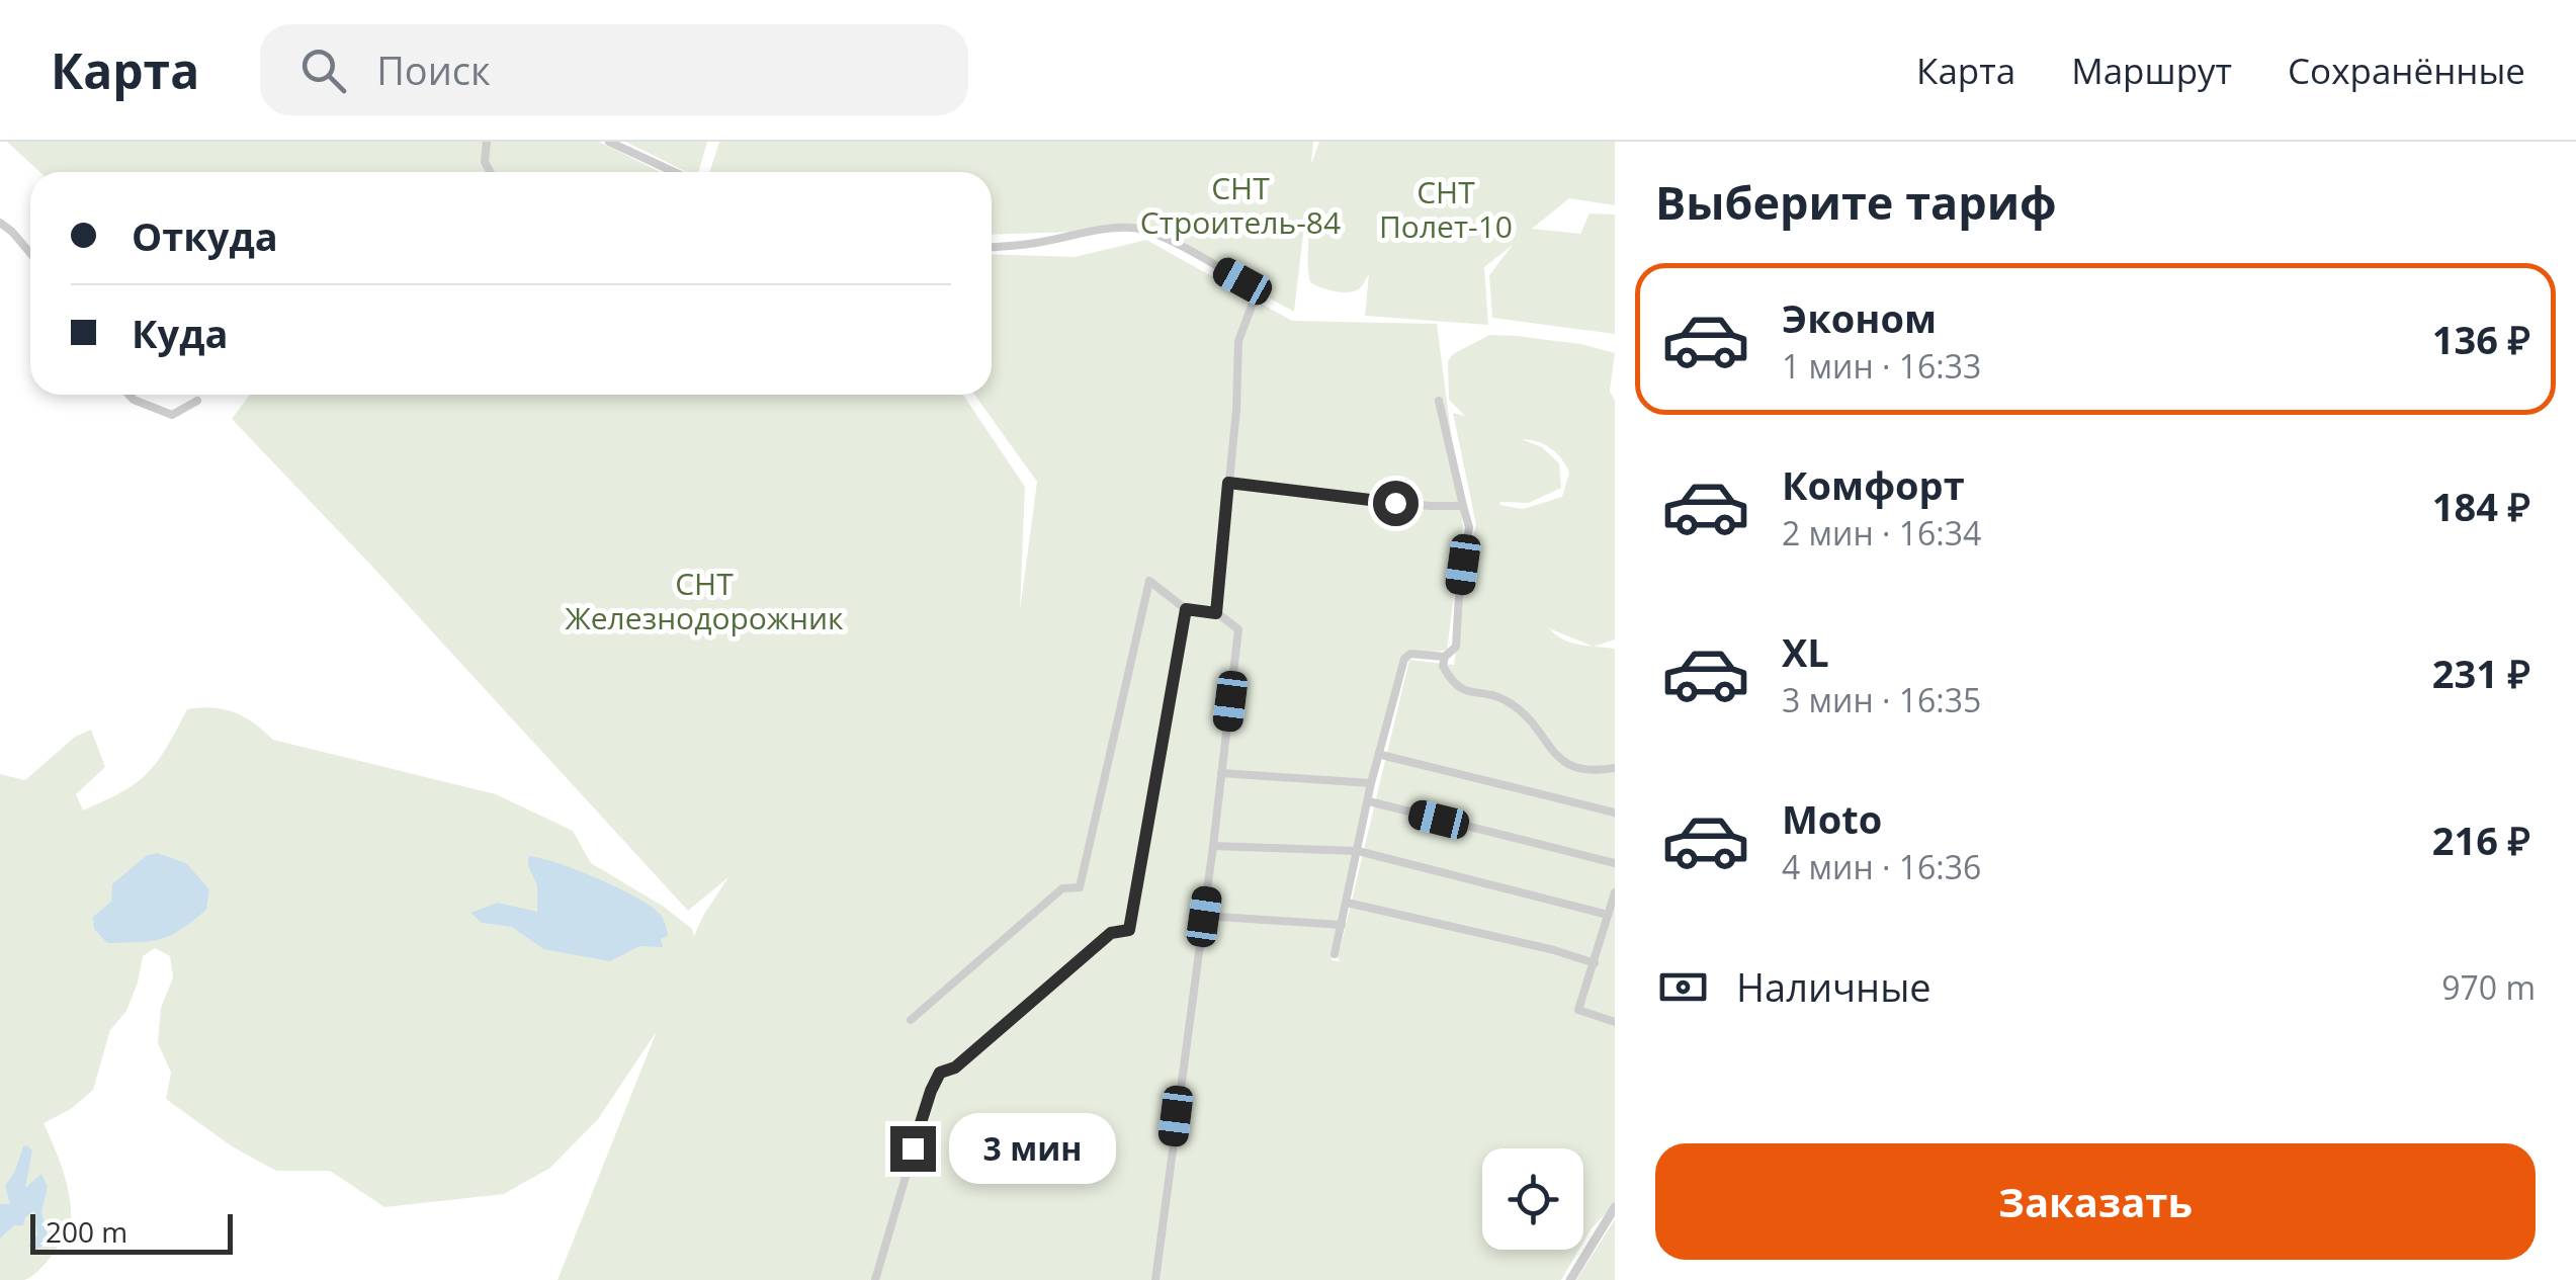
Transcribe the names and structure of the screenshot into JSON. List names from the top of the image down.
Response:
{
  "parks": ["СНТ Строитель-84", "СНТ Полет-10", "СНТ Железнодорожник"],
  "scale_bar": "200 m",
  "page": {
    "header": "Карта",
    "search": "Поиск",
    "nav": ["Карта", "Маршрут", "Сохранённые"],
    "heading": "Выберите тариф",
    "banner": ["Откуда", "Куда"],
    "list": [
      {
        "name": "Эконом",
        "note": "1 мин · 16:33",
        "value": "136 ₽"
      },
      {
        "name": "Комфорт",
        "note": "2 мин · 16:34",
        "value": "184 ₽"
      },
      {
        "name": "XL",
        "note": "3 мин · 16:35",
        "value": "231 ₽"
      },
      {
        "name": "Moto",
        "note": "4 мин · 16:36",
        "value": "216 ₽"
      }
    ],
    "pay": ["Наличные", "970 m"],
    "bubble": "3 мин",
    "buttons": "Заказать",
    "scale": "200 m"
  }
}
